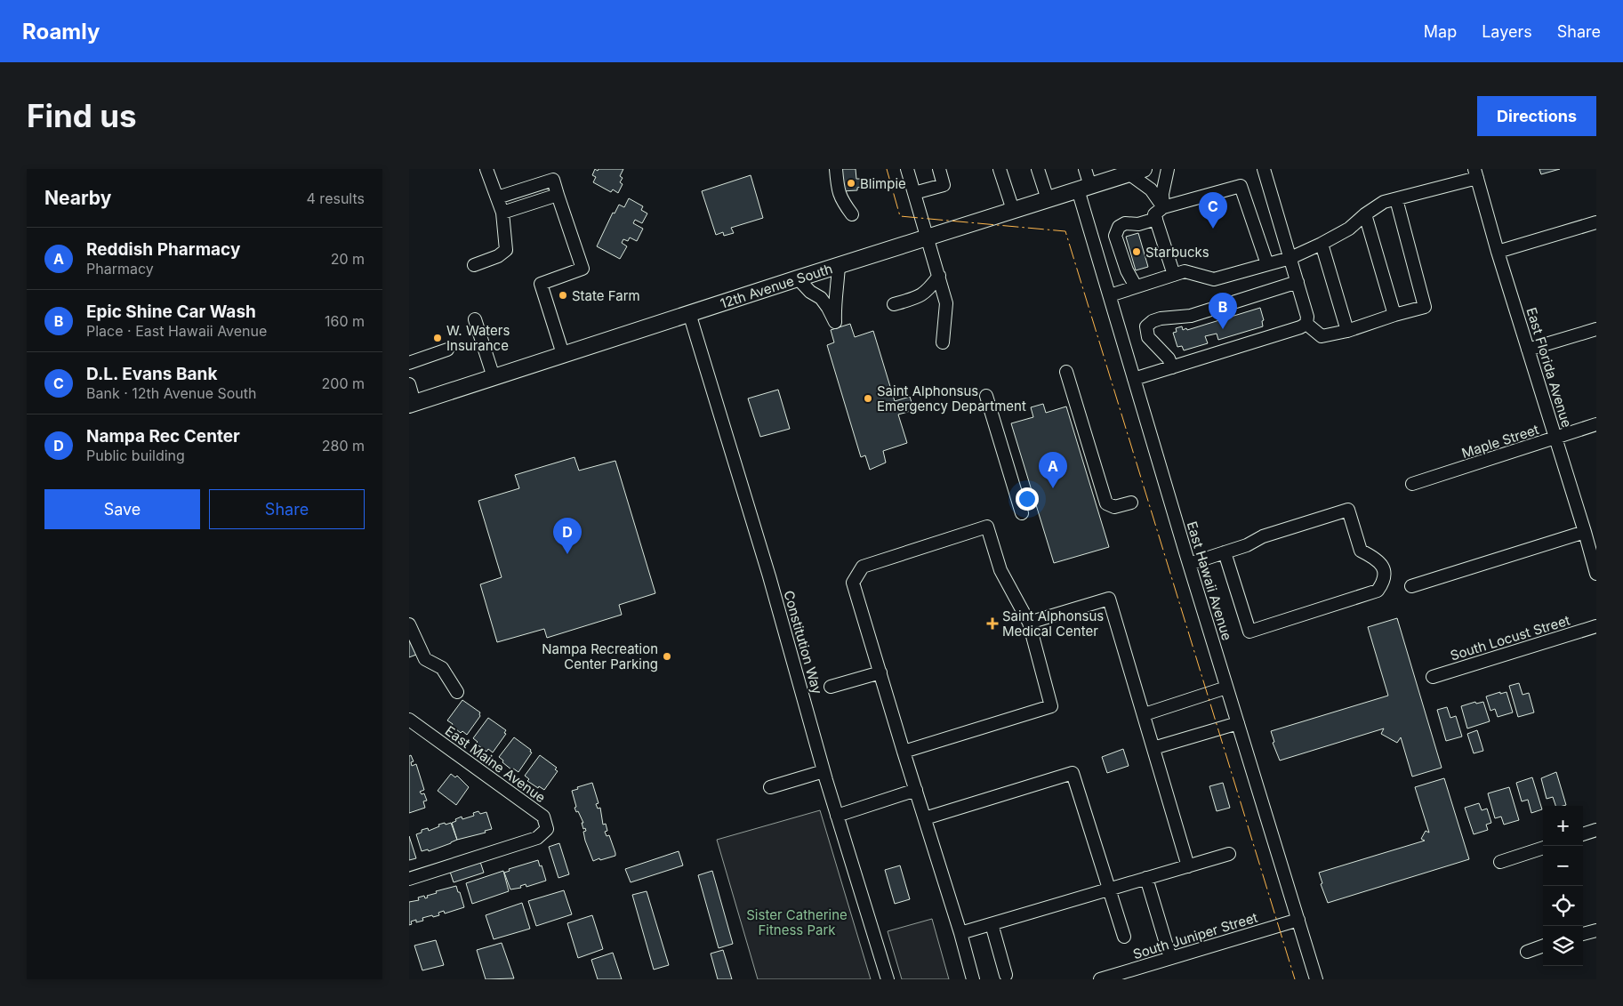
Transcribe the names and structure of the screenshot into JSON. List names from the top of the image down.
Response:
{
  "streets": {
    "main road": ["12th Avenue South"],
    "street": [
      "East Florida Avenue",
      "Maple Street",
      "East Hawaii Avenue",
      "South Locust Street",
      "Constitution Way",
      "East Maine Avenue",
      "South Juniper Street"
    ]
  },
  "crossings": [
    ["12th Avenue South", "East Hawaii Avenue"],
    ["12th Avenue South", "Constitution Way"],
    ["East Florida Avenue", "Maple Street"],
    ["East Hawaii Avenue", "South Juniper Street"]
  ],
  "parks": ["Sister Catherine Fitness Park"],
  "places": {
    "other": [
      "Blimpie",
      "Starbucks",
      "State Farm",
      "W. Waters Insurance",
      "Saint Alphonsus Emergency Department",
      "Nampa Recreation Center Parking"
    ],
    "health": ["Saint Alphonsus Medical Center"]
  },
  "page": {
    "header": "Roamly",
    "nav": ["Map", "Layers", "Share"],
    "buttons": [
      "Directions",
      ["Save", "Share"]
    ],
    "title": "Find us",
    "heading": ["Nearby", "4 results"],
    "pins": [
      "C",
      "B",
      "A",
      "D"
    ],
    "list": [
      {
        "mark": "A",
        "name": "Reddish Pharmacy",
        "note": "Pharmacy",
        "value": "20 m"
      },
      {
        "mark": "B",
        "name": "Epic Shine Car Wash",
        "note": "Place · East Hawaii Avenue",
        "value": "160 m"
      },
      {
        "mark": "C",
        "name": "D.L. Evans Bank",
        "note": "Bank · 12th Avenue South",
        "value": "200 m"
      },
      {
        "mark": "D",
        "name": "Nampa Rec Center",
        "note": "Public building",
        "value": "280 m"
      }
    ],
    "map_buttons": ["+", "−"]
  }
}
